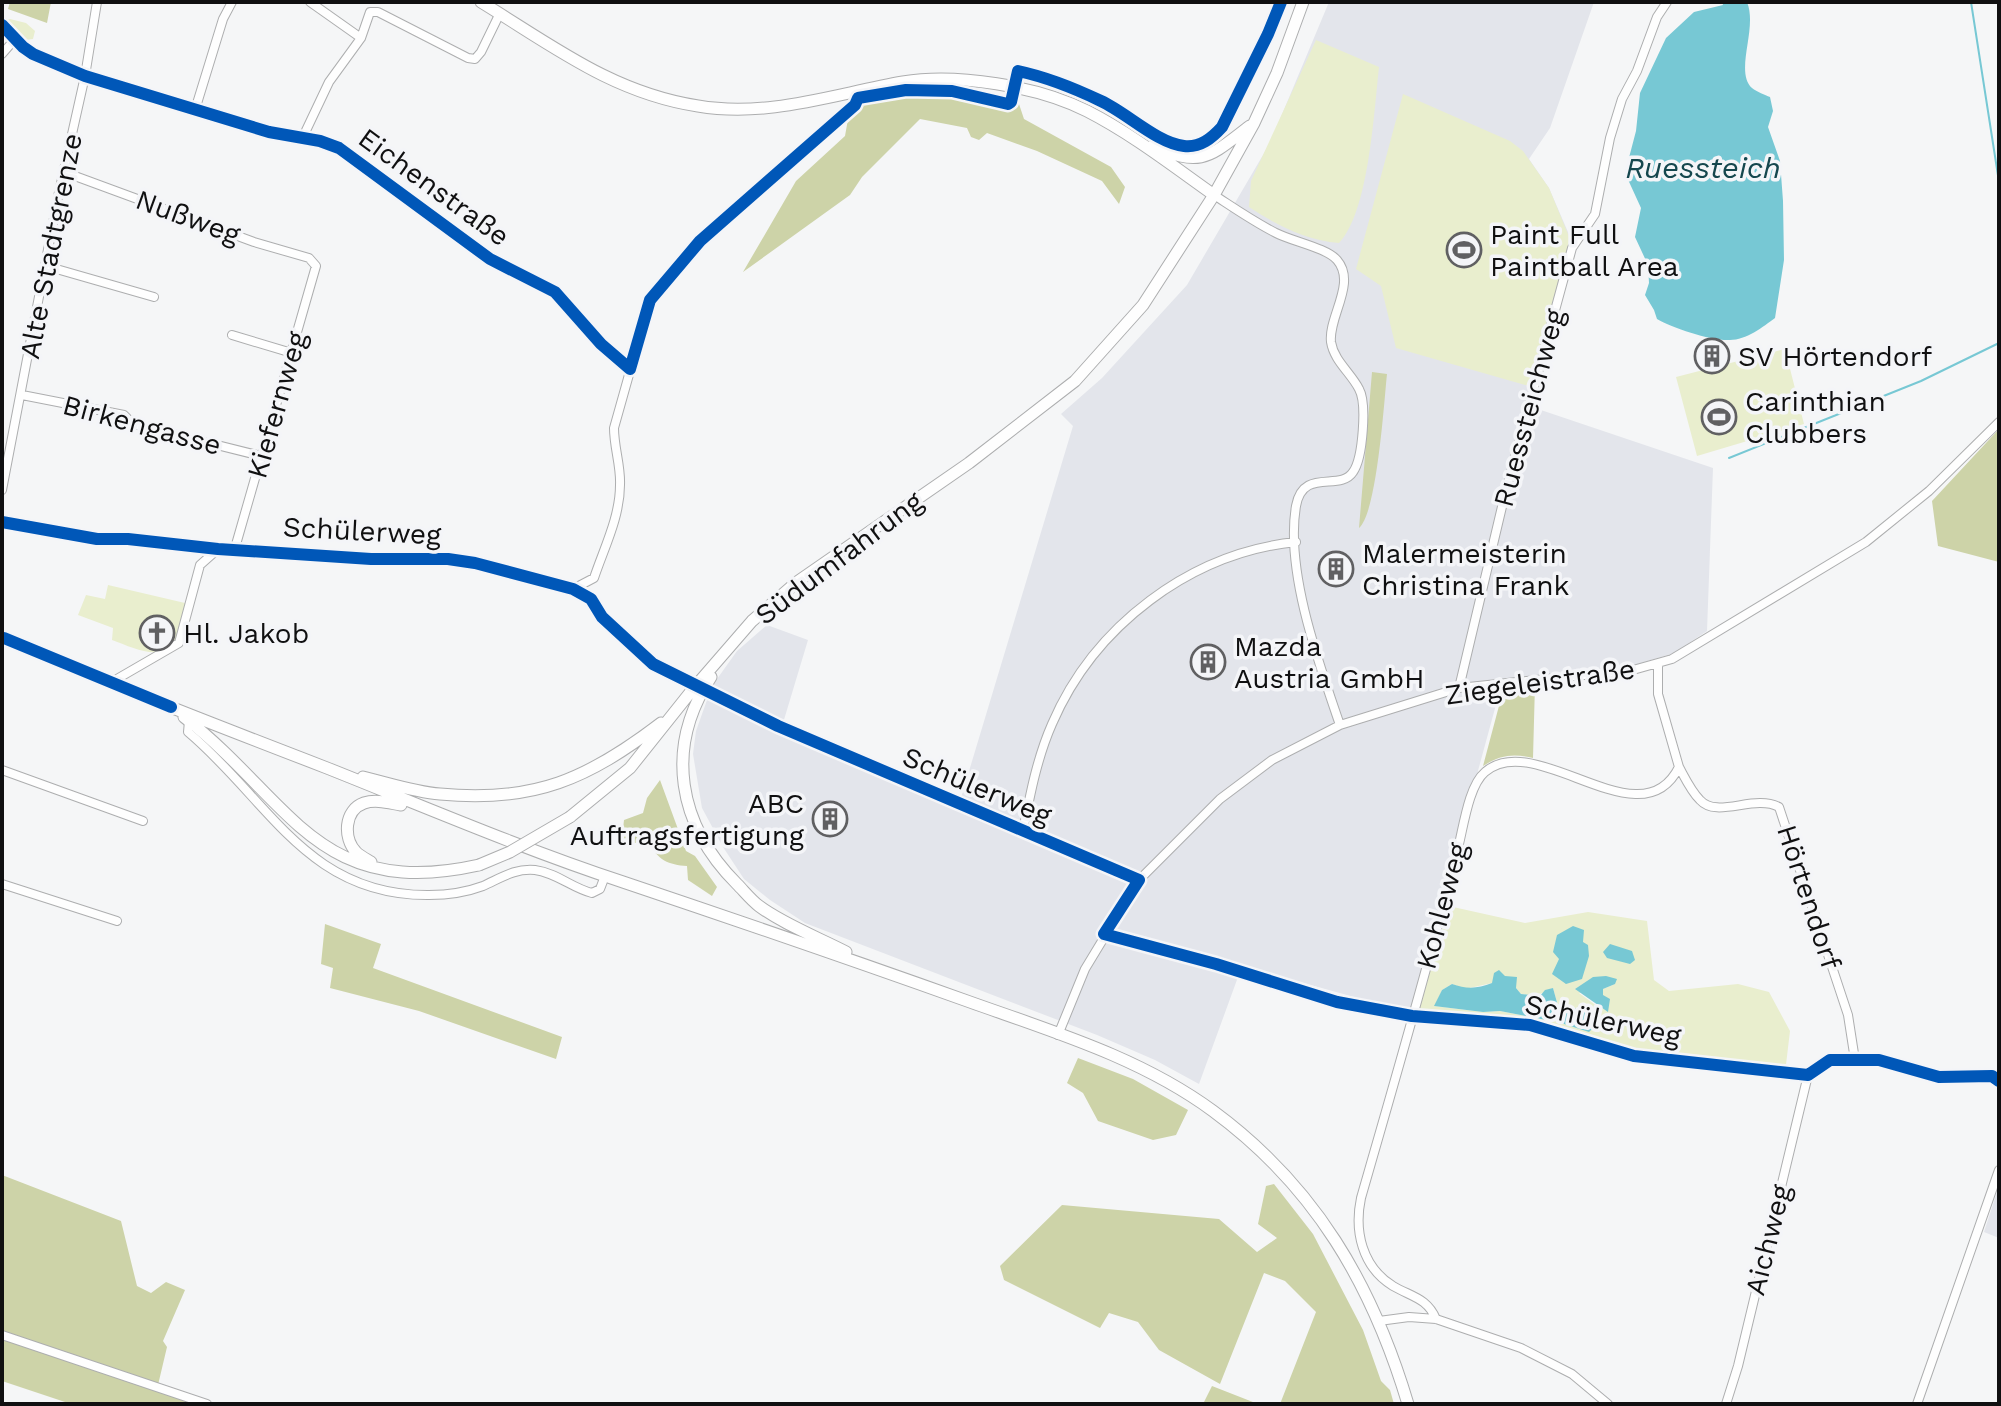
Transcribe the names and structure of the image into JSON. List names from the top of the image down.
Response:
{
  "streets": {
    "main road": ["Südumfahrung"],
    "street": [
      "Eichenstraße",
      "Nußweg",
      "Alte Stadtgrenze",
      "Kiefernweg",
      "Ruessteichweg",
      "Birkengasse",
      "Schülerweg",
      "Ziegeleistraße",
      "Hörtendorf",
      "Kohleweg",
      "Aichweg"
    ]
  },
  "crossings": [
    ["Eichenstraße", "Alte Stadtgrenze"],
    ["Nußweg", "Alte Stadtgrenze"],
    ["Nußweg", "Kiefernweg"],
    ["Alte Stadtgrenze", "Birkengasse"],
    ["Kiefernweg", "Birkengasse"],
    ["Kiefernweg", "Schülerweg"],
    ["Ruessteichweg", "Ziegeleistraße"],
    ["Schülerweg", "Ziegeleistraße"],
    ["Schülerweg", "Hörtendorf"],
    ["Schülerweg", "Kohleweg"],
    ["Schülerweg", "Aichweg"],
    ["Hörtendorf", "Kohleweg"]
  ],
  "water": ["Ruessteich"],
  "places": {
    "sports": ["Paint Full Paintball Area", "Carinthian Clubbers"],
    "building": [
      "SV Hörtendorf",
      "Malermeisterin Christina Frank",
      "Mazda Austria GmbH",
      "ABC Auftragsfertigung"
    ],
    "church": ["Hl. Jakob"]
  }
}
